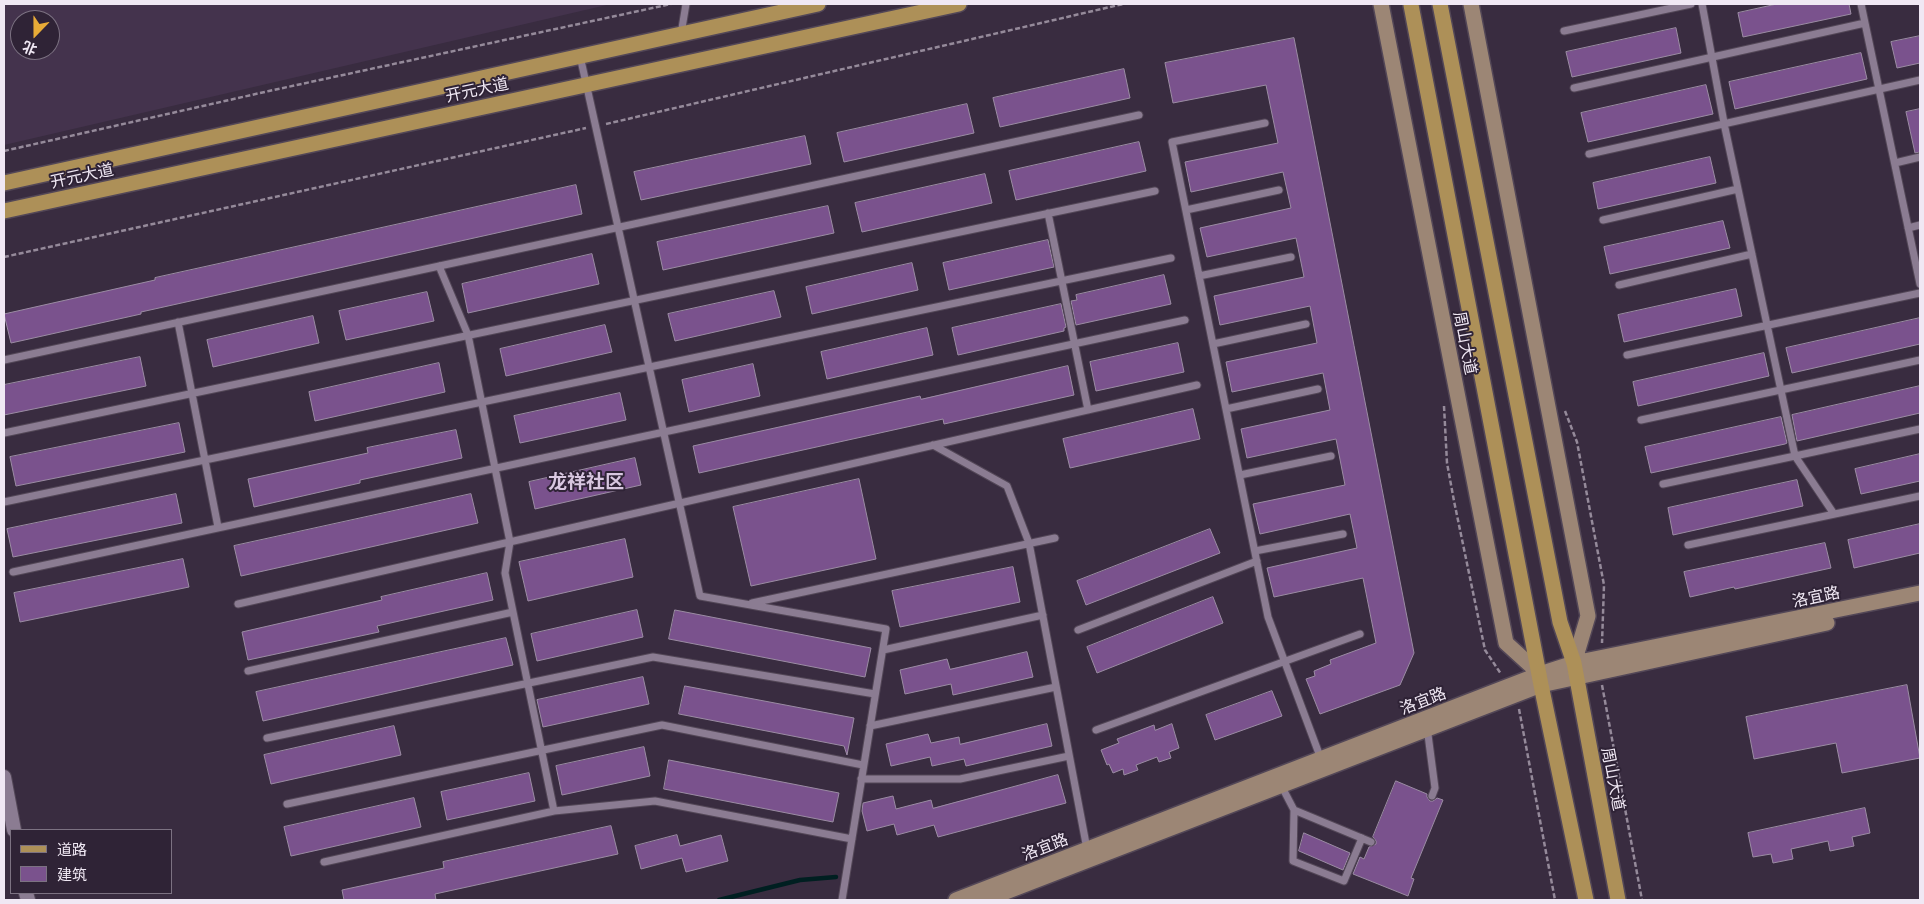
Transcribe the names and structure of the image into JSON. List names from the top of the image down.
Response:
{
  "streets": {
    "main road": ["开元大道", "周山大道"],
    "street": ["洛宜路"]
  },
  "crossings": [
    ["周山大道", "洛宜路"]
  ],
  "districts": ["龙祥社区"],
  "legend": ["道路", "建筑"],
  "north": "bottom"
}
